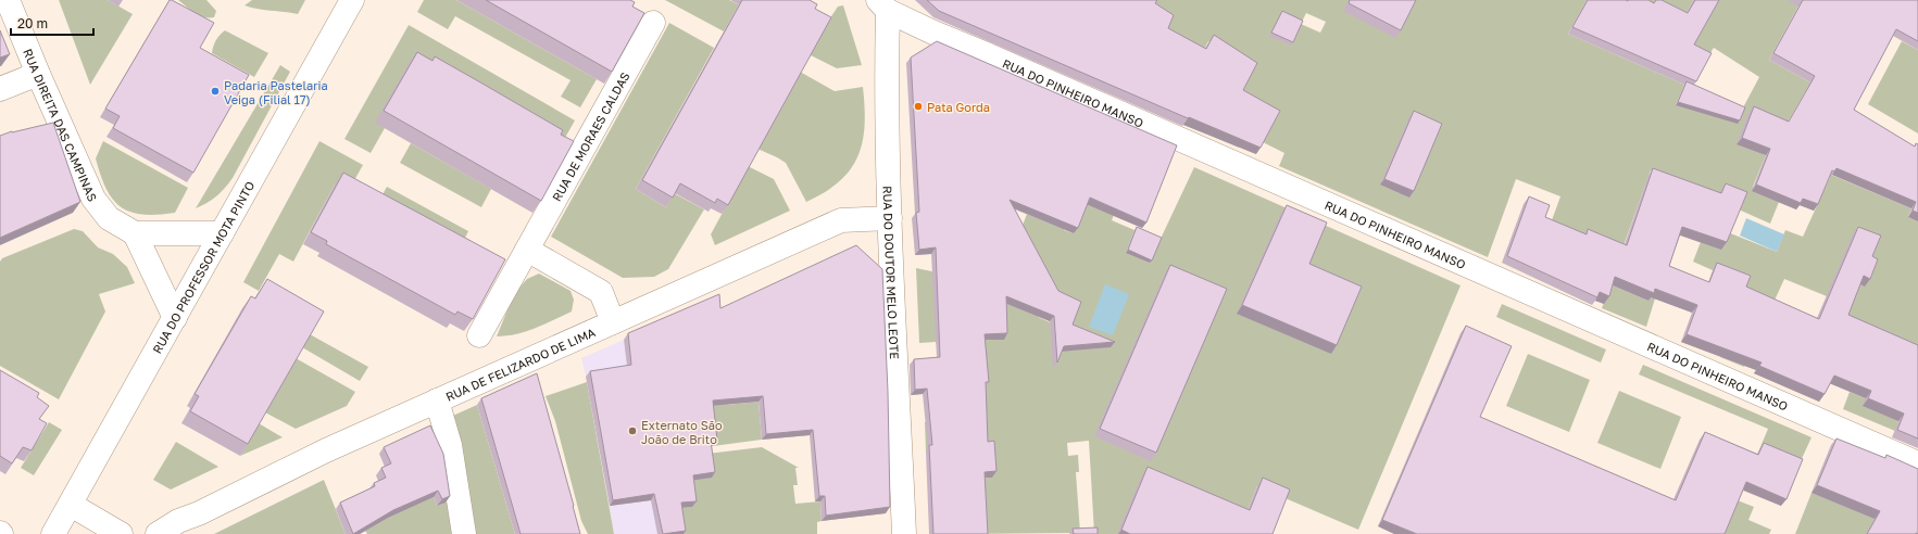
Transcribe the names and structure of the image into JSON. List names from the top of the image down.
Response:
{
  "streets": {
    "street": [
      "RUA DO PINHEIRO MANSO",
      "RUA DIREITA DAS CAMPINAS",
      "RUA DE MORAES CALDAS",
      "RUA DO PROFESSOR MOTA PINTO",
      "RUA DO DOUTOR MELO LEOTE",
      "RUA DE FELIZARDO DE LIMA"
    ]
  },
  "crossings": [
    ["RUA DO PINHEIRO MANSO", "RUA DO DOUTOR MELO LEOTE"],
    ["RUA DO DOUTOR MELO LEOTE", "RUA DE FELIZARDO DE LIMA"]
  ],
  "places": ["Padaria Pastelaria Veiga (Filial 17)", "Pata Gorda", "Externato São João de Brito"],
  "scale_bar": "20 m"
}
